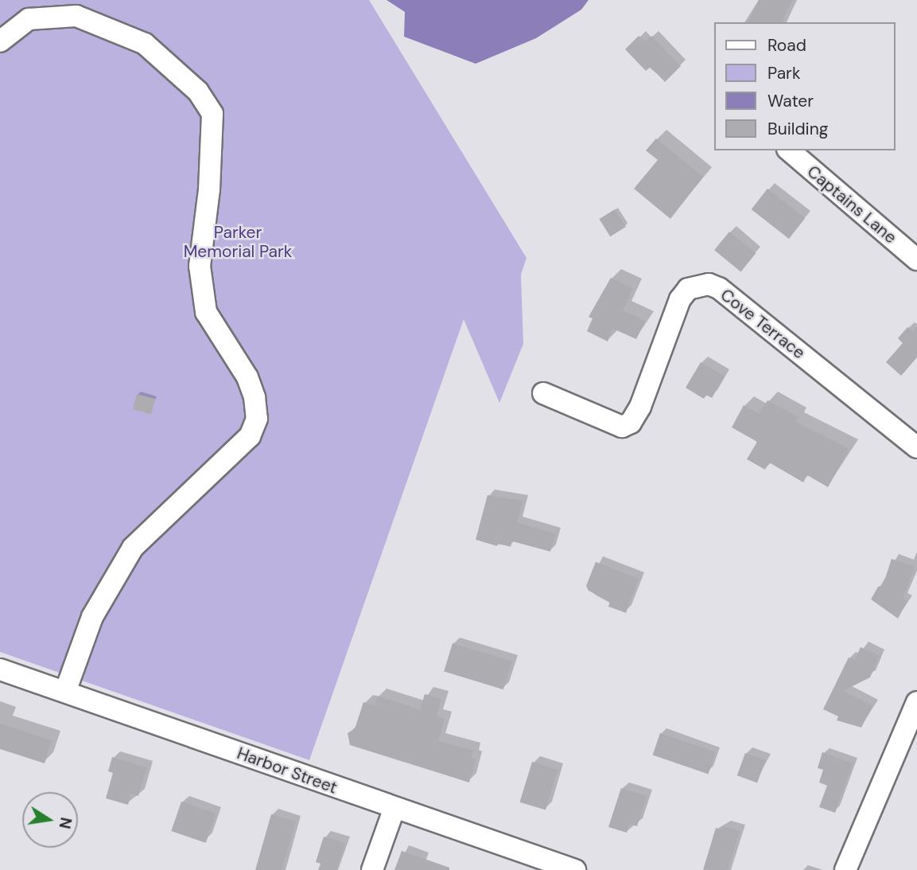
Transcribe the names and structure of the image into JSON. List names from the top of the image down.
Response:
{
  "streets": {
    "street": ["Captains Lane", "Cove Terrace", "Harbor Street"]
  },
  "parks": ["Parker Memorial Park"],
  "legend": [
    "Road",
    "Park",
    "Water",
    "Building"
  ],
  "north": "right"
}
